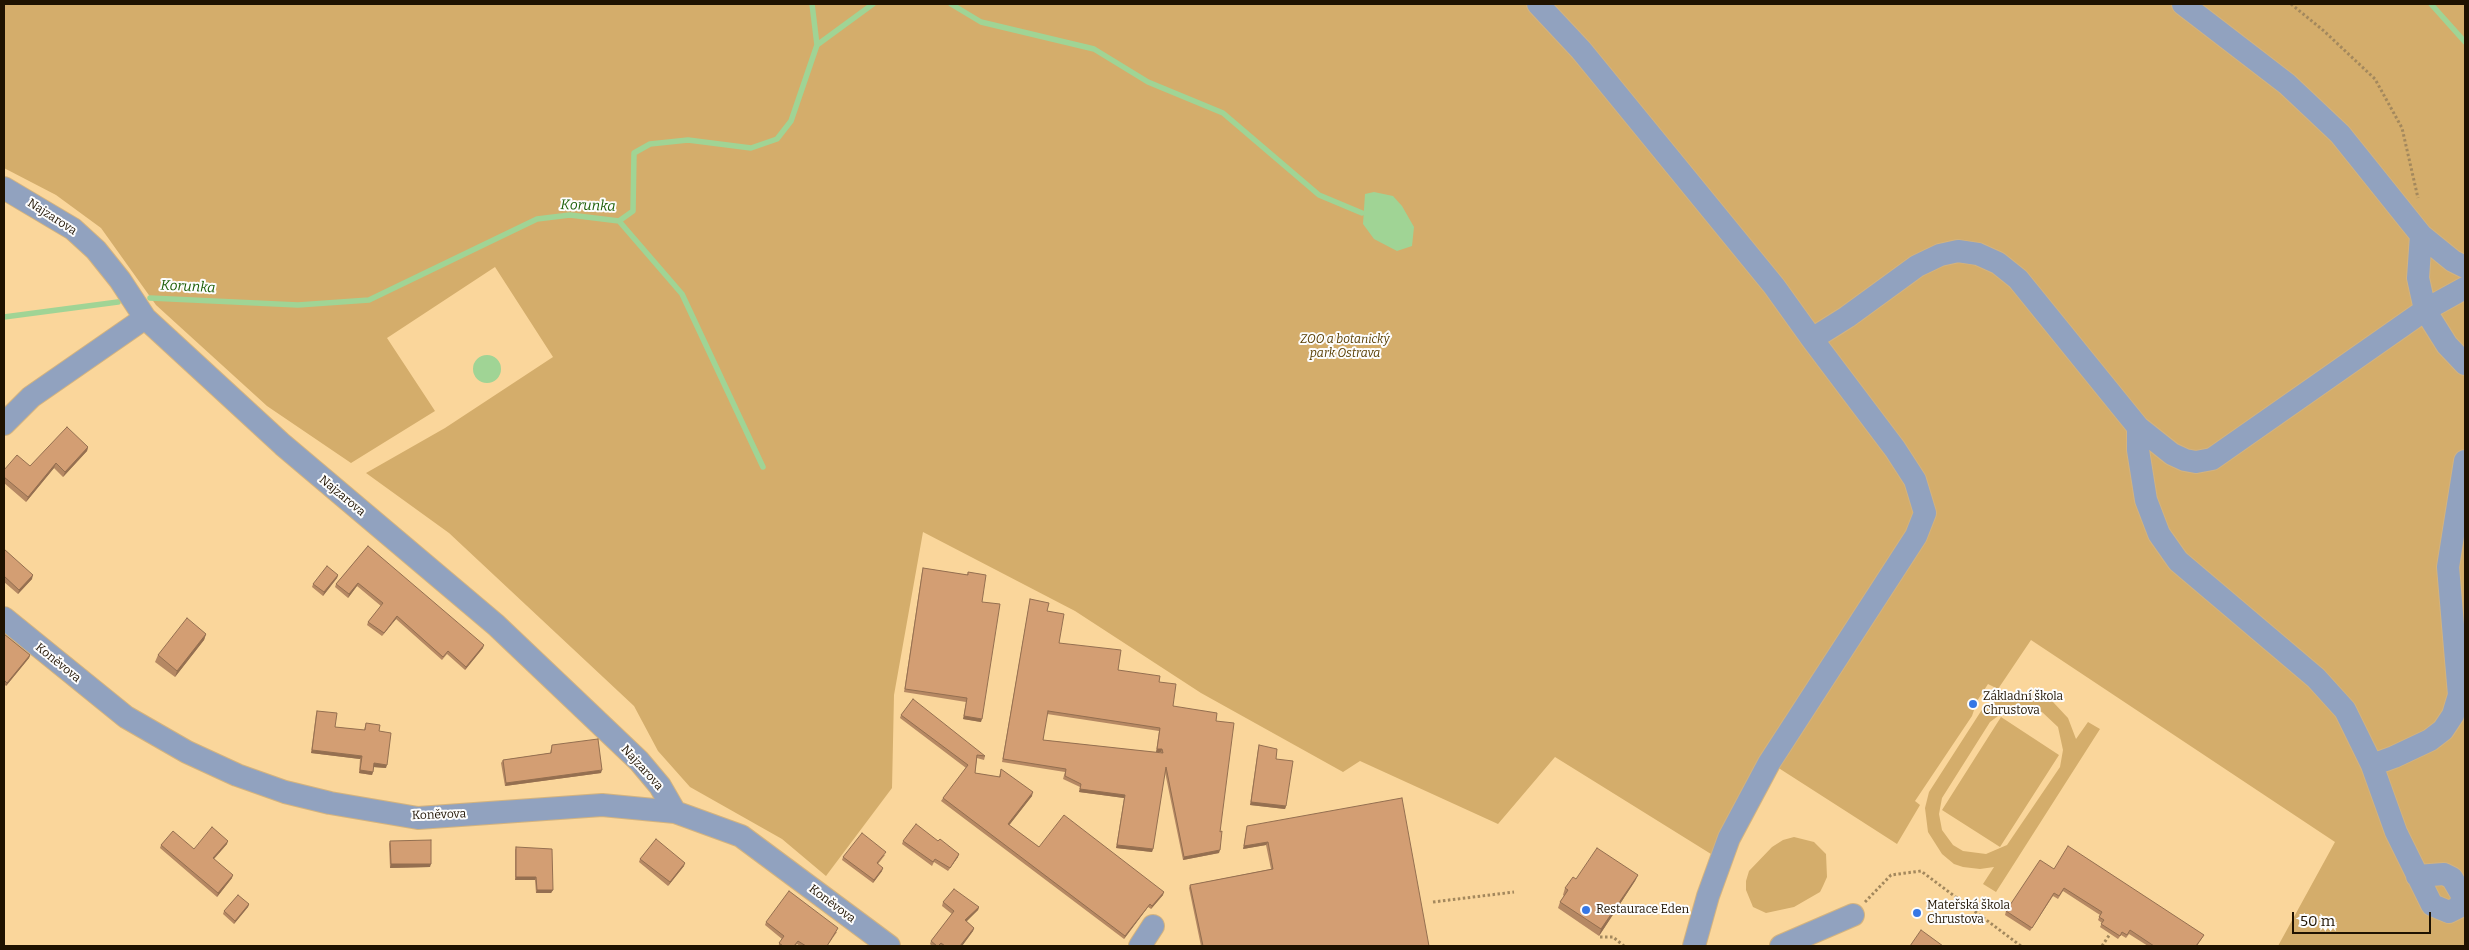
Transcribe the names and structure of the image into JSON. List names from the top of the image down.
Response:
{
  "streets": {
    "street": ["Najzarova", "Koněvova"]
  },
  "crossings": [
    ["Najzarova", "Koněvova"]
  ],
  "water": ["Korunka"],
  "parks": ["ZOO a botanický park Ostrava"],
  "places": ["Základní škola Chrustova", "Restaurace Eden", "Mateřská škola Chrustova"],
  "scale_bar": "50 m"
}
